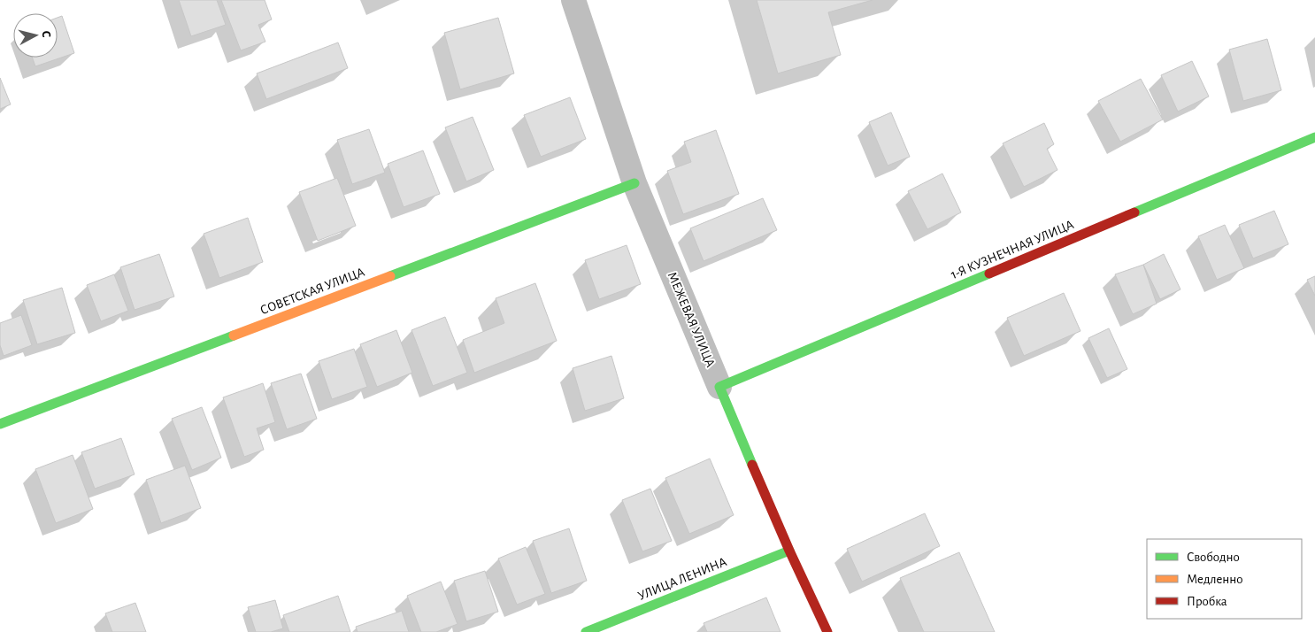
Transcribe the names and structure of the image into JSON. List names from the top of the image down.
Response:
{
  "streets": {
    "street": [
      "1-Я КУЗНЕЧНАЯ УЛИЦА",
      "СОВЕТСКАЯ УЛИЦА",
      "МЕЖЕВАЯ УЛИЦА",
      "УЛИЦА ЛЕНИНА"
    ]
  },
  "crossings": [
    ["1-Я КУЗНЕЧНАЯ УЛИЦА", "МЕЖЕВАЯ УЛИЦА"],
    ["СОВЕТСКАЯ УЛИЦА", "МЕЖЕВАЯ УЛИЦА"],
    ["МЕЖЕВАЯ УЛИЦА", "УЛИЦА ЛЕНИНА"]
  ],
  "legend": ["Свободно", "Медленно", "Пробка"],
  "north": "right"
}
